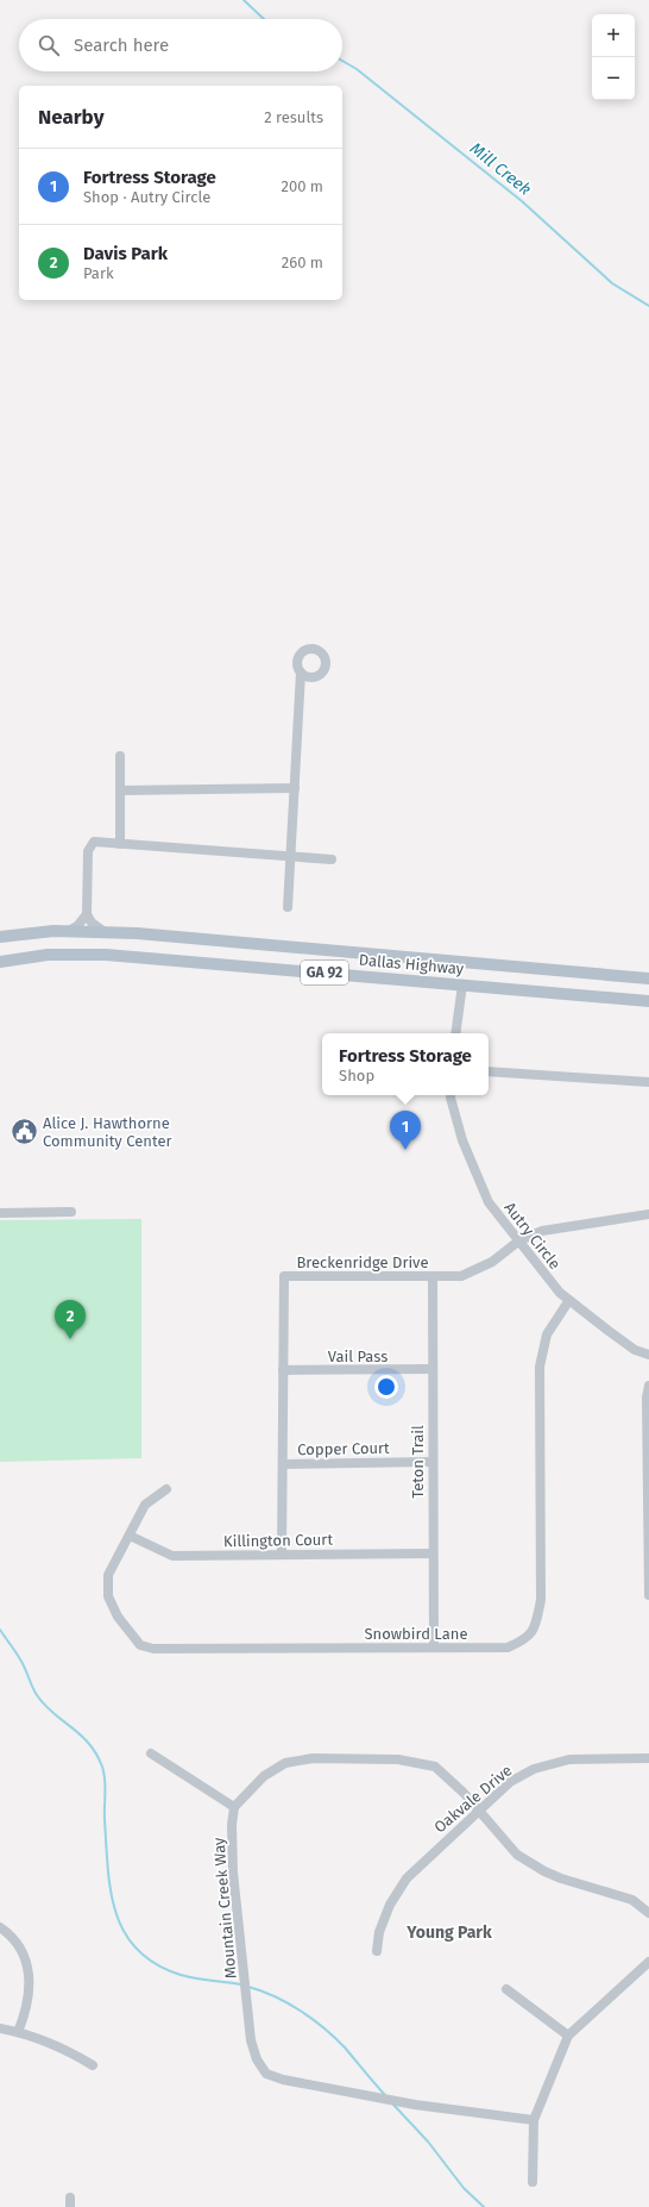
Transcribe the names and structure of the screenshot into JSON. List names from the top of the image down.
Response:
{
  "streets": {
    "main road": ["Dallas Highway", "GA 92"],
    "street": [
      "Autry Circle",
      "Breckenridge Drive",
      "Vail Pass",
      "Copper Court",
      "Teton Trail",
      "Killington Court",
      "Snowbird Lane",
      "Oakvale Drive",
      "Mountain Creek Way"
    ]
  },
  "crossings": [
    ["Autry Circle", "Breckenridge Drive"],
    ["Autry Circle", "Snowbird Lane"],
    ["Breckenridge Drive", "Vail Pass"],
    ["Breckenridge Drive", "Copper Court"],
    ["Breckenridge Drive", "Teton Trail"],
    ["Breckenridge Drive", "Killington Court"],
    ["Vail Pass", "Teton Trail"],
    ["Copper Court", "Teton Trail"],
    ["Teton Trail", "Killington Court"],
    ["Teton Trail", "Snowbird Lane"],
    ["Killington Court", "Snowbird Lane"]
  ],
  "districts": ["Young Park"],
  "water": ["Mill Creek"],
  "places": {
    "public building": ["Alice J. Hawthorne Community Center"]
  },
  "page": {
    "map_buttons": ["+", "−"],
    "search": "Search here",
    "heading": ["Nearby", "2 results"],
    "list": [
      {
        "mark": "1",
        "name": "Fortress Storage",
        "note": "Shop · Autry Circle",
        "value": "200 m"
      },
      {
        "mark": "2",
        "name": "Davis Park",
        "note": "Park",
        "value": "260 m"
      }
    ],
    "popup": ["Fortress Storage", "Shop"],
    "pins": ["1", "2"]
  }
}
